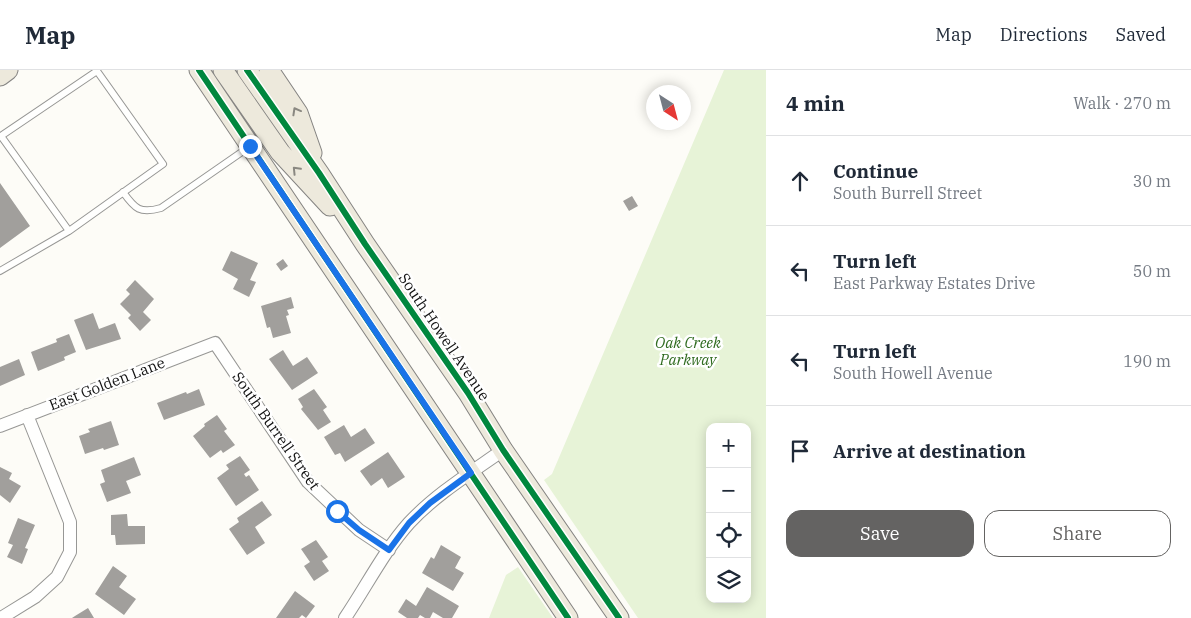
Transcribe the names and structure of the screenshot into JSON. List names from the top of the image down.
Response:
{
  "streets": {
    "main road": ["South Howell Avenue"],
    "street": ["East Golden Lane", "South Burrell Street"]
  },
  "crossings": [
    ["East Golden Lane", "South Burrell Street"]
  ],
  "parks": ["Oak Creek Parkway"],
  "north": "bottom right",
  "page": {
    "header": "Map",
    "nav": ["Map", "Directions", "Saved"],
    "heading": ["4 min", "Walk · 270 m"],
    "list": [
      ["Continue", "South Burrell Street", "30 m"],
      ["Turn left", "East Parkway Estates Drive", "50 m"],
      ["Turn left", "South Howell Avenue", "190 m"],
      "Arrive at destination"
    ],
    "map_buttons": ["+", "−"],
    "buttons": ["Save", "Share"]
  }
}
